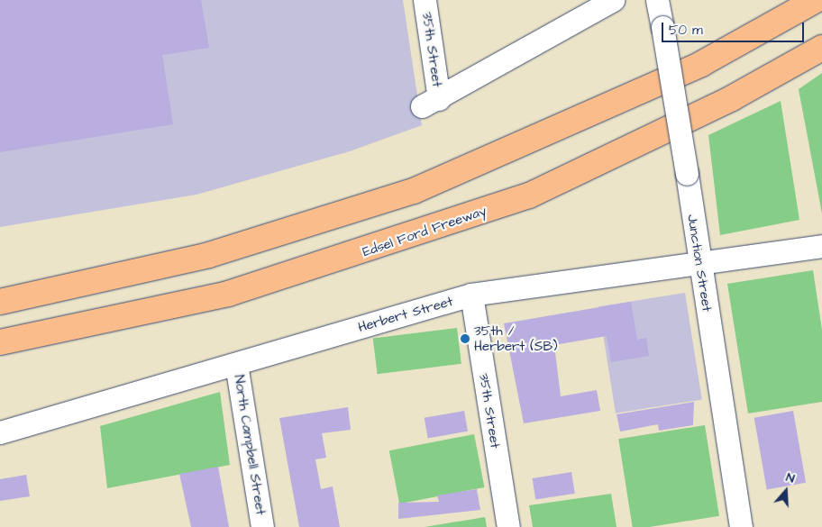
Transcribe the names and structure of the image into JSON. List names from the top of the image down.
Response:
{
  "streets": {
    "highway": ["Edsel Ford Freeway"],
    "street": [
      "35th Street",
      "Junction Street",
      "Herbert Street",
      "North Campbell Street"
    ]
  },
  "crossings": [
    ["35th Street", "Herbert Street"],
    ["Junction Street", "Herbert Street"],
    ["Herbert Street", "North Campbell Street"]
  ],
  "places": ["35th / Herbert (SB)"],
  "scale_bar": "50 m",
  "north": "top"
}
